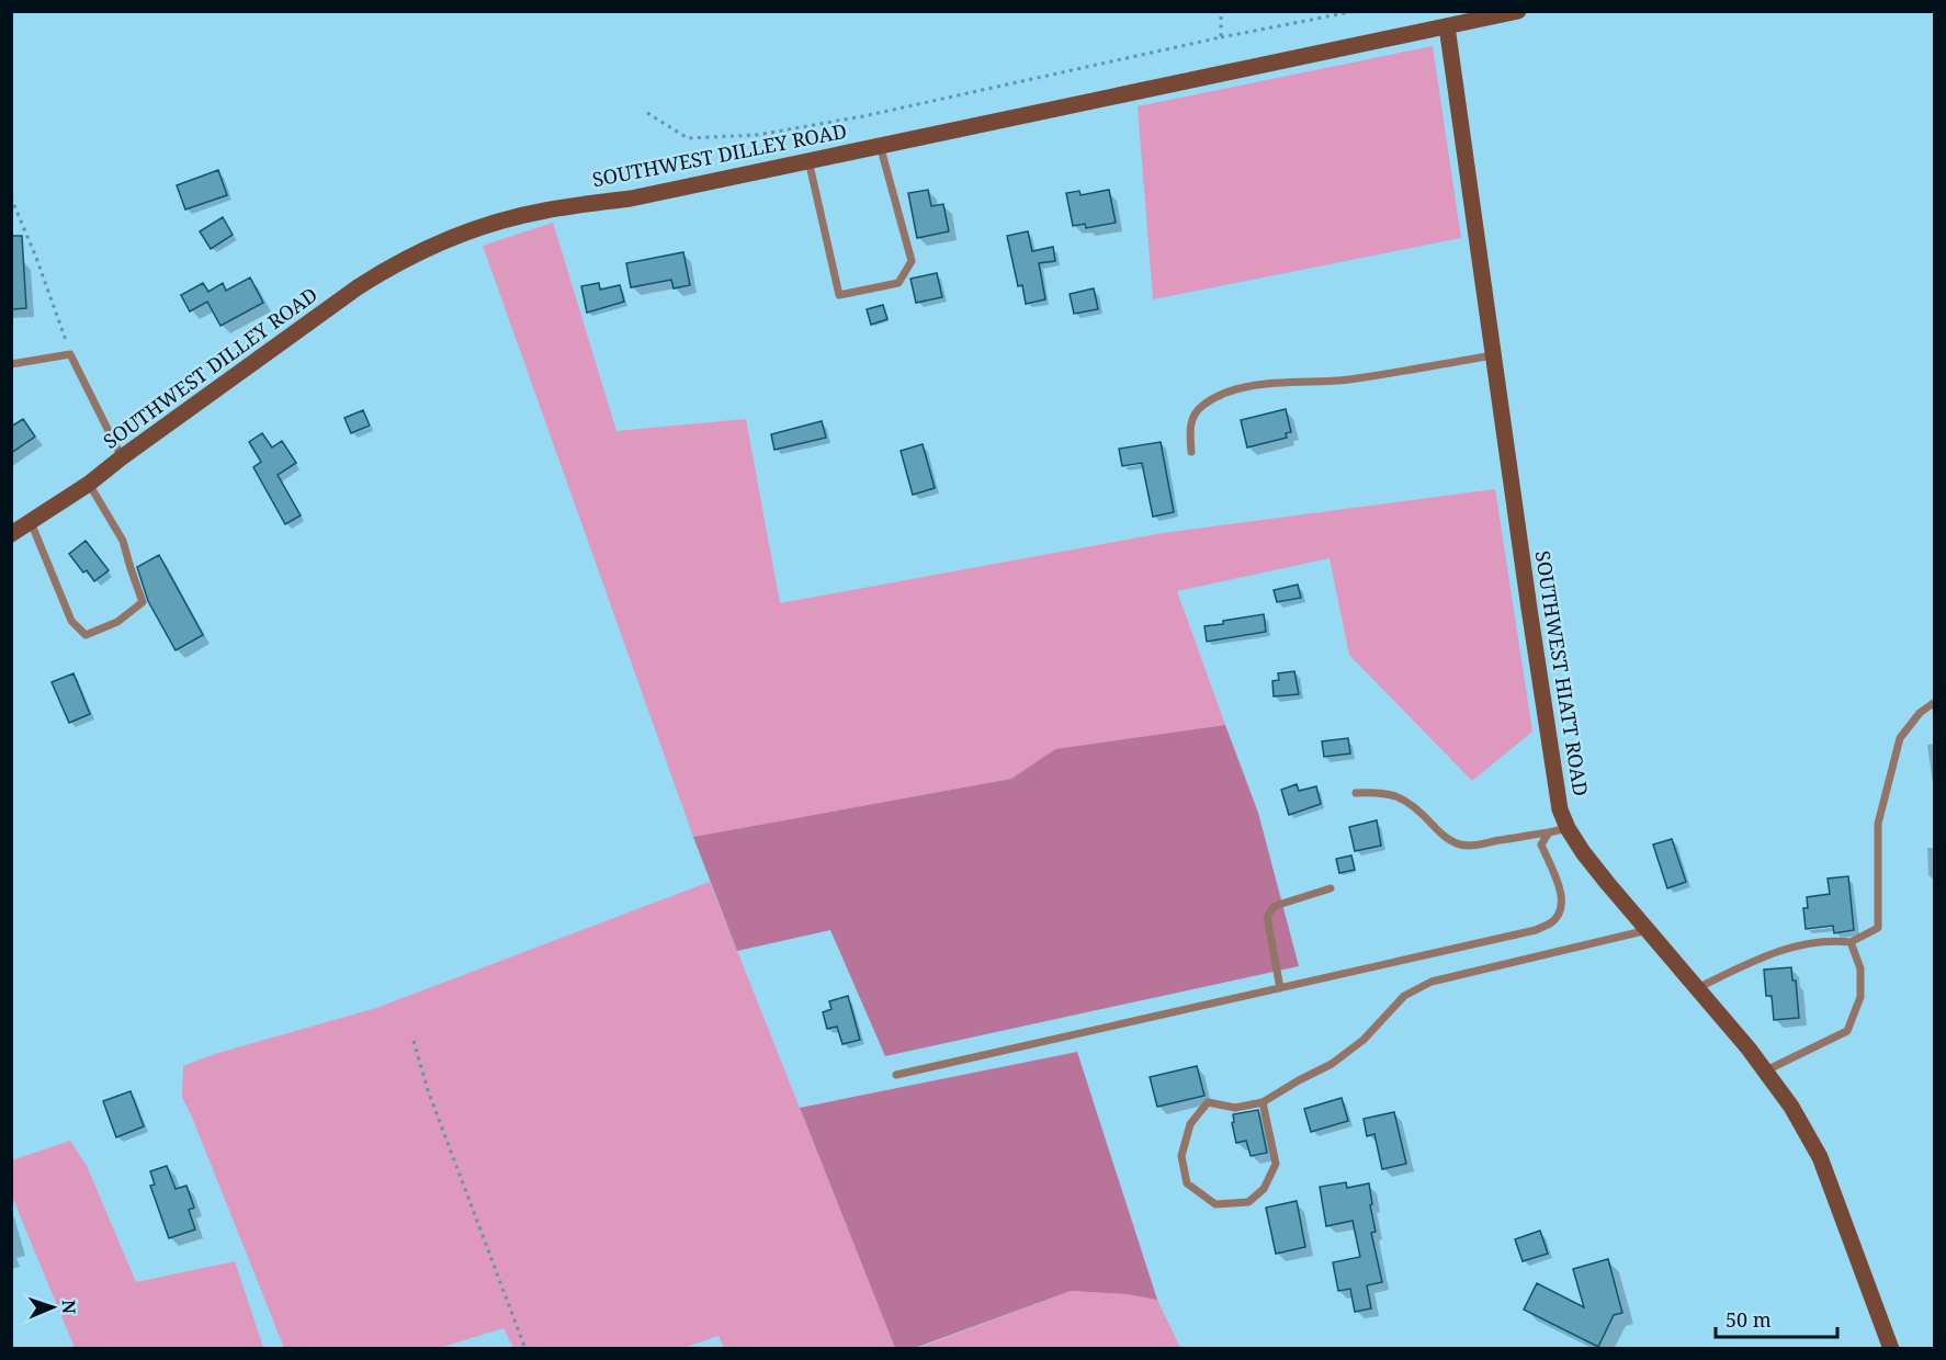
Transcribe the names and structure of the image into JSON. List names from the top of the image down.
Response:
{
  "streets": {
    "street": ["SOUTHWEST DILLEY ROAD", "SOUTHWEST HIATT ROAD"]
  },
  "crossings": [
    ["SOUTHWEST DILLEY ROAD", "SOUTHWEST HIATT ROAD"]
  ],
  "scale_bar": "50 m",
  "north": "right"
}
